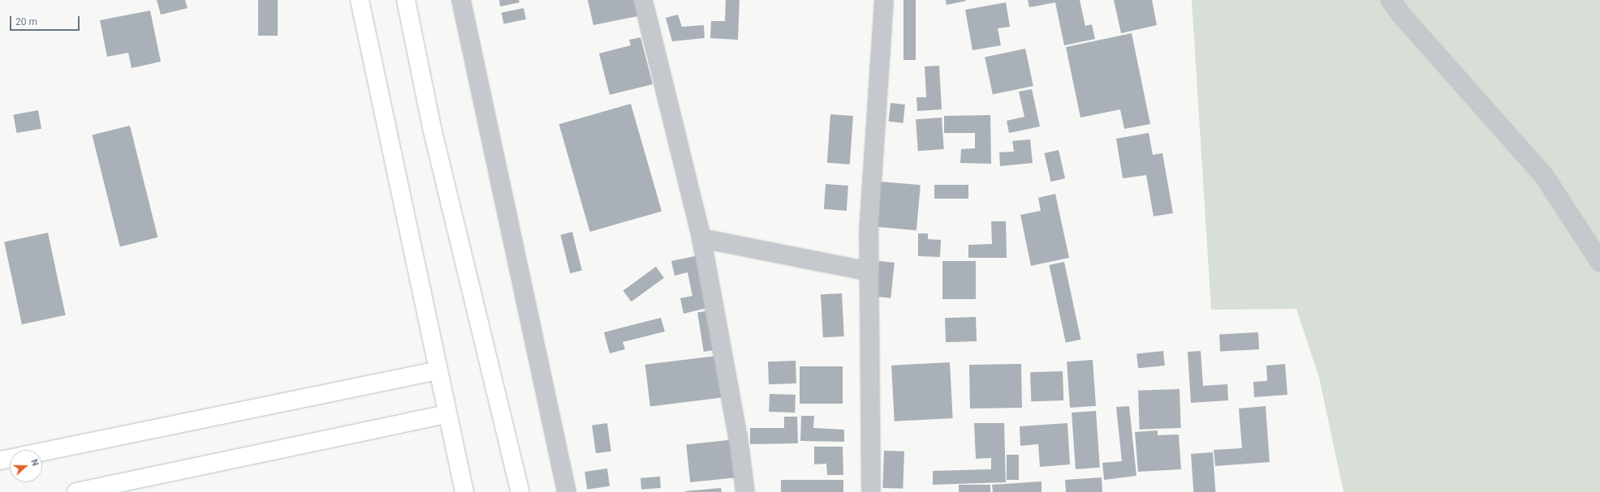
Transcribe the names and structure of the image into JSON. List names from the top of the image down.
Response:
{
  "scale_bar": "20 m",
  "north": "right"
}
